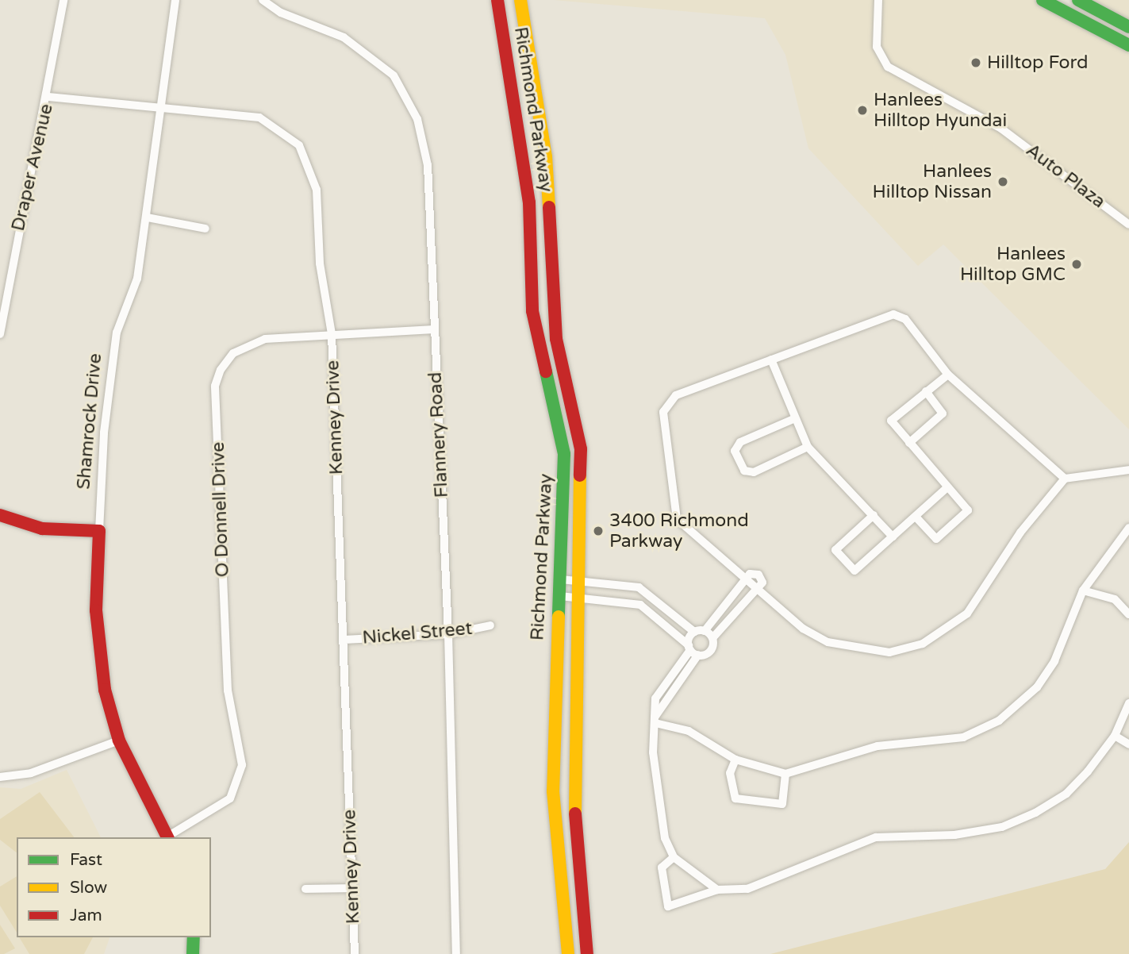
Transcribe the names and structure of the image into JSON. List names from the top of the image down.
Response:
{
  "streets": {
    "main road": ["Richmond Parkway", "Shamrock Drive"],
    "street": [
      "Draper Avenue",
      "Auto Plaza",
      "Kenney Drive",
      "Flannery Road",
      "O Donnell Drive",
      "Nickel Street"
    ]
  },
  "crossings": [
    ["Draper Avenue", "Kenney Drive"],
    ["Kenney Drive", "Shamrock Drive"],
    ["Kenney Drive", "O Donnell Drive"],
    ["Kenney Drive", "Nickel Street"],
    ["Flannery Road", "O Donnell Drive"],
    ["Flannery Road", "Nickel Street"]
  ],
  "places": [
    "Hilltop Ford",
    "Hanlees Hilltop Hyundai",
    "Hanlees Hilltop Nissan",
    "Hanlees Hilltop GMC",
    "3400 Richmond Parkway"
  ],
  "legend": ["Fast", "Slow", "Jam"]
}
